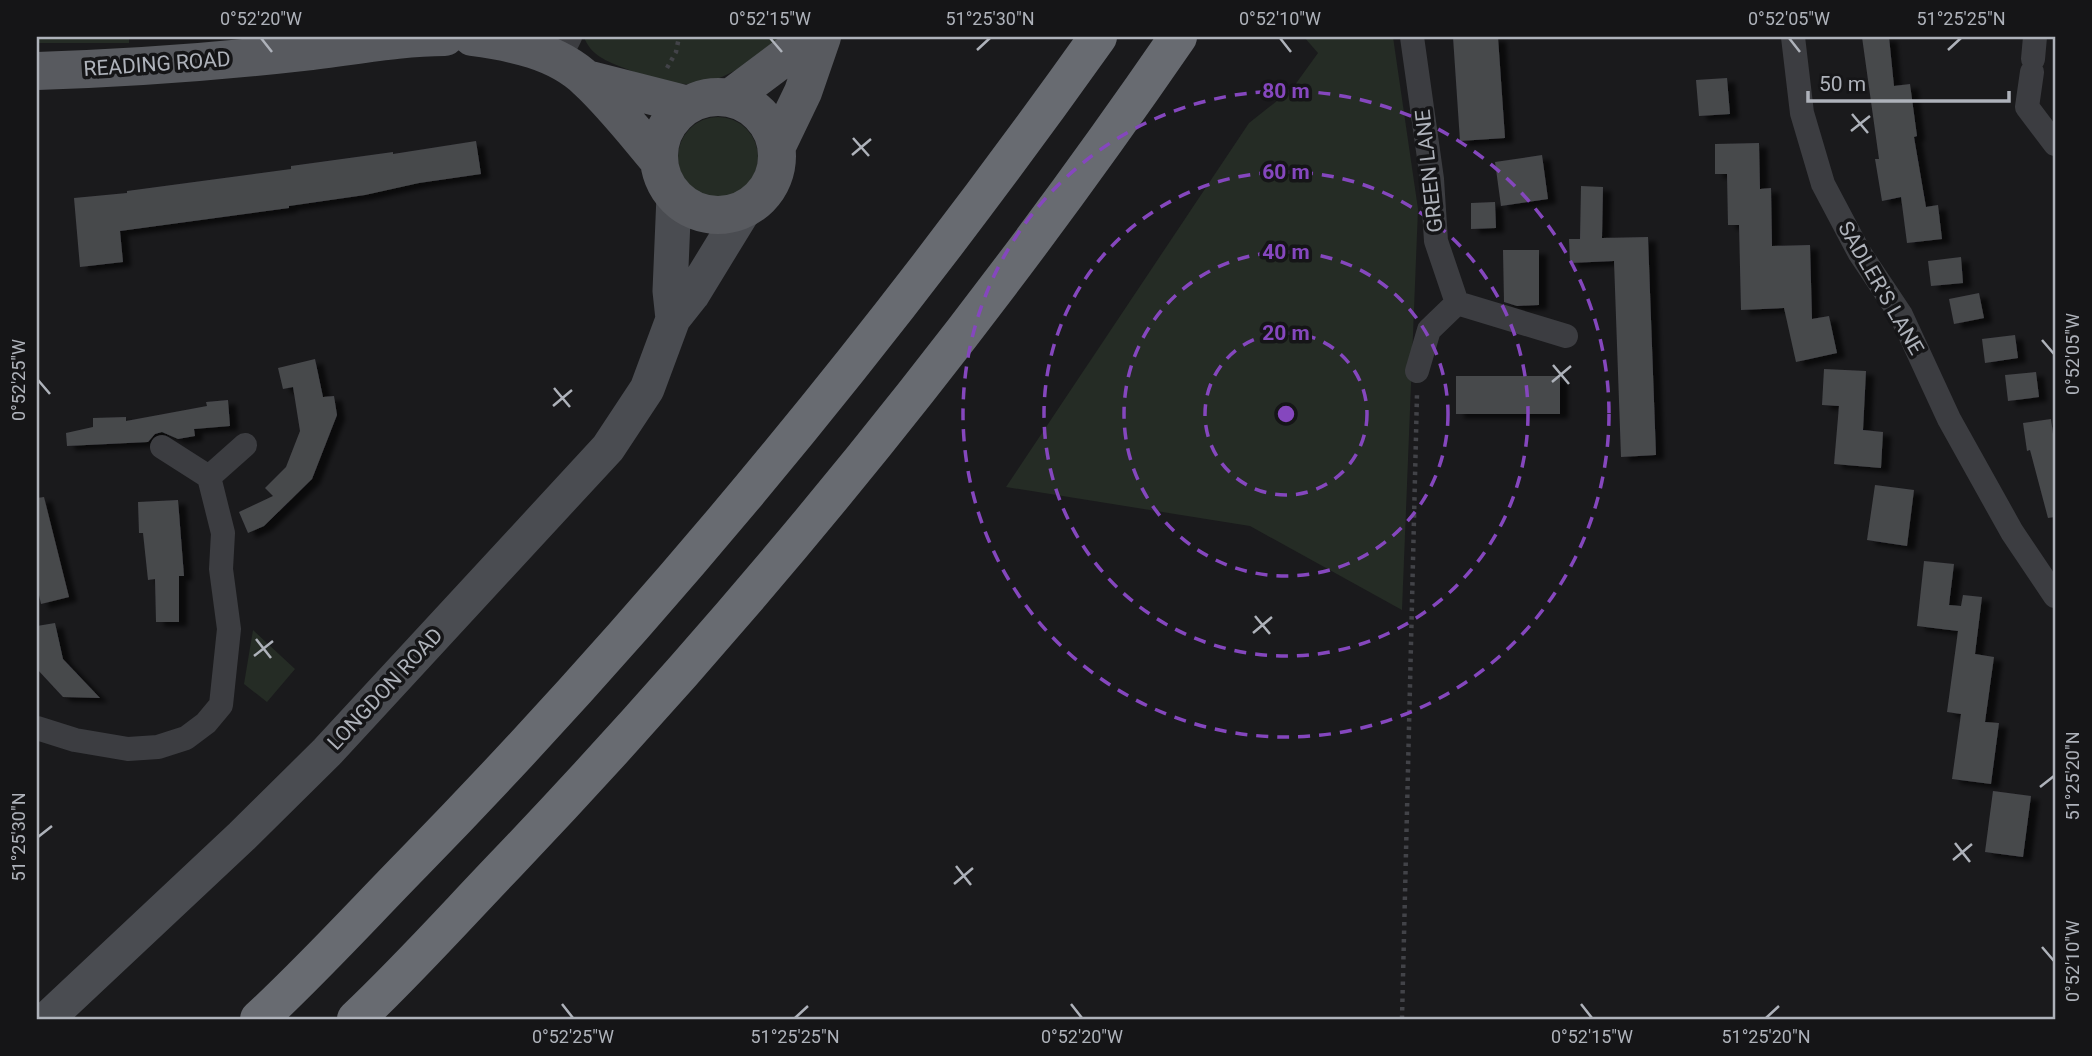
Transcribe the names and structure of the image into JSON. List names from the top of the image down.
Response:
{
  "streets": {
    "main road": ["READING ROAD"],
    "street": ["GREEN LANE", "SADLER'S LANE", "LONGDON ROAD"]
  },
  "scale_bar": "50 m",
  "coordinates": [
    "0°52'20\"W",
    "0°52'15\"W",
    "51°25'30\"N",
    "0°52'10\"W",
    "0°52'05\"W",
    "51°25'25\"N",
    "0°52'25\"W",
    "51°25'20\"N"
  ],
  "rings": [
    "80 m",
    "60 m",
    "40 m",
    "20 m"
  ]
}
